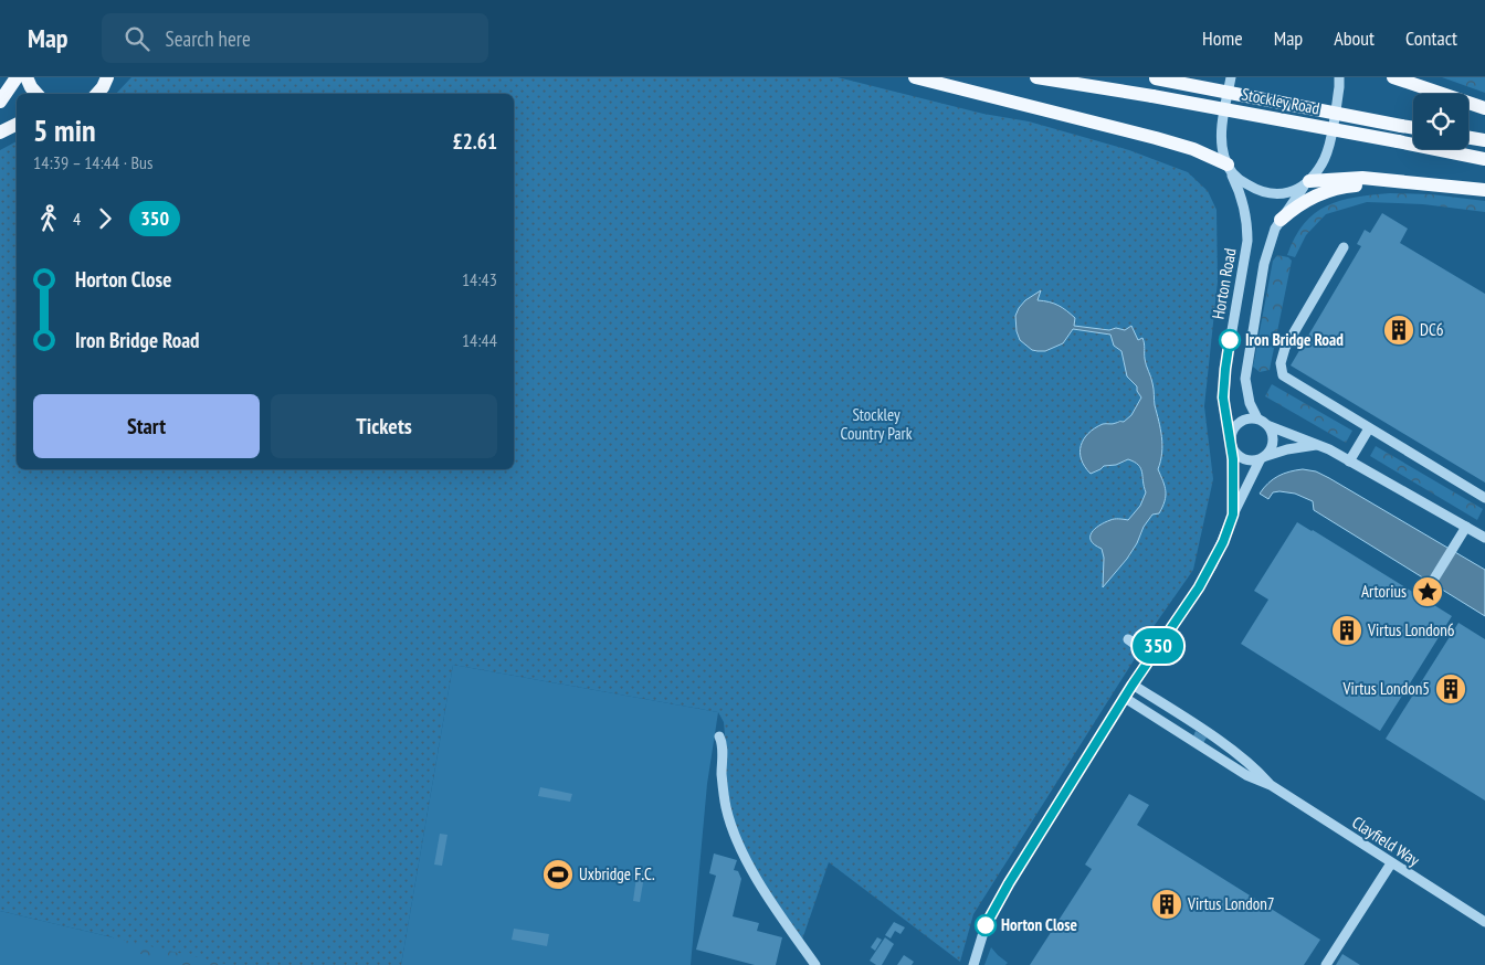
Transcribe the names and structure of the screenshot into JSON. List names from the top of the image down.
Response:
{
  "streets": {
    "main road": ["Stockley Road"],
    "street": ["Horton Road", "Clayfield Way"]
  },
  "parks": ["Stockley Country Park"],
  "places": {
    "building": [
      "DC6",
      "Virtus London6",
      "Virtus London5",
      "Virtus London7"
    ],
    "other": ["Iron Bridge Road", "Horton Close"],
    "place": ["Artorius"],
    "sports": ["Uxbridge F.C."]
  },
  "lines": ["bus line 350"],
  "page": {
    "header": "Map",
    "search": "Search here",
    "nav": [
      "Home",
      "Map",
      "About",
      "Contact"
    ],
    "on_map": "350",
    "heading": ["5 min", "14:39 – 14:44 · Bus", "£2.61"],
    "legs": ["4", "350"],
    "list": [
      {
        "name": "Horton Close",
        "value": "14:43"
      },
      {
        "name": "Iron Bridge Road",
        "value": "14:44"
      }
    ],
    "buttons": ["Start", "Tickets"]
  }
}
